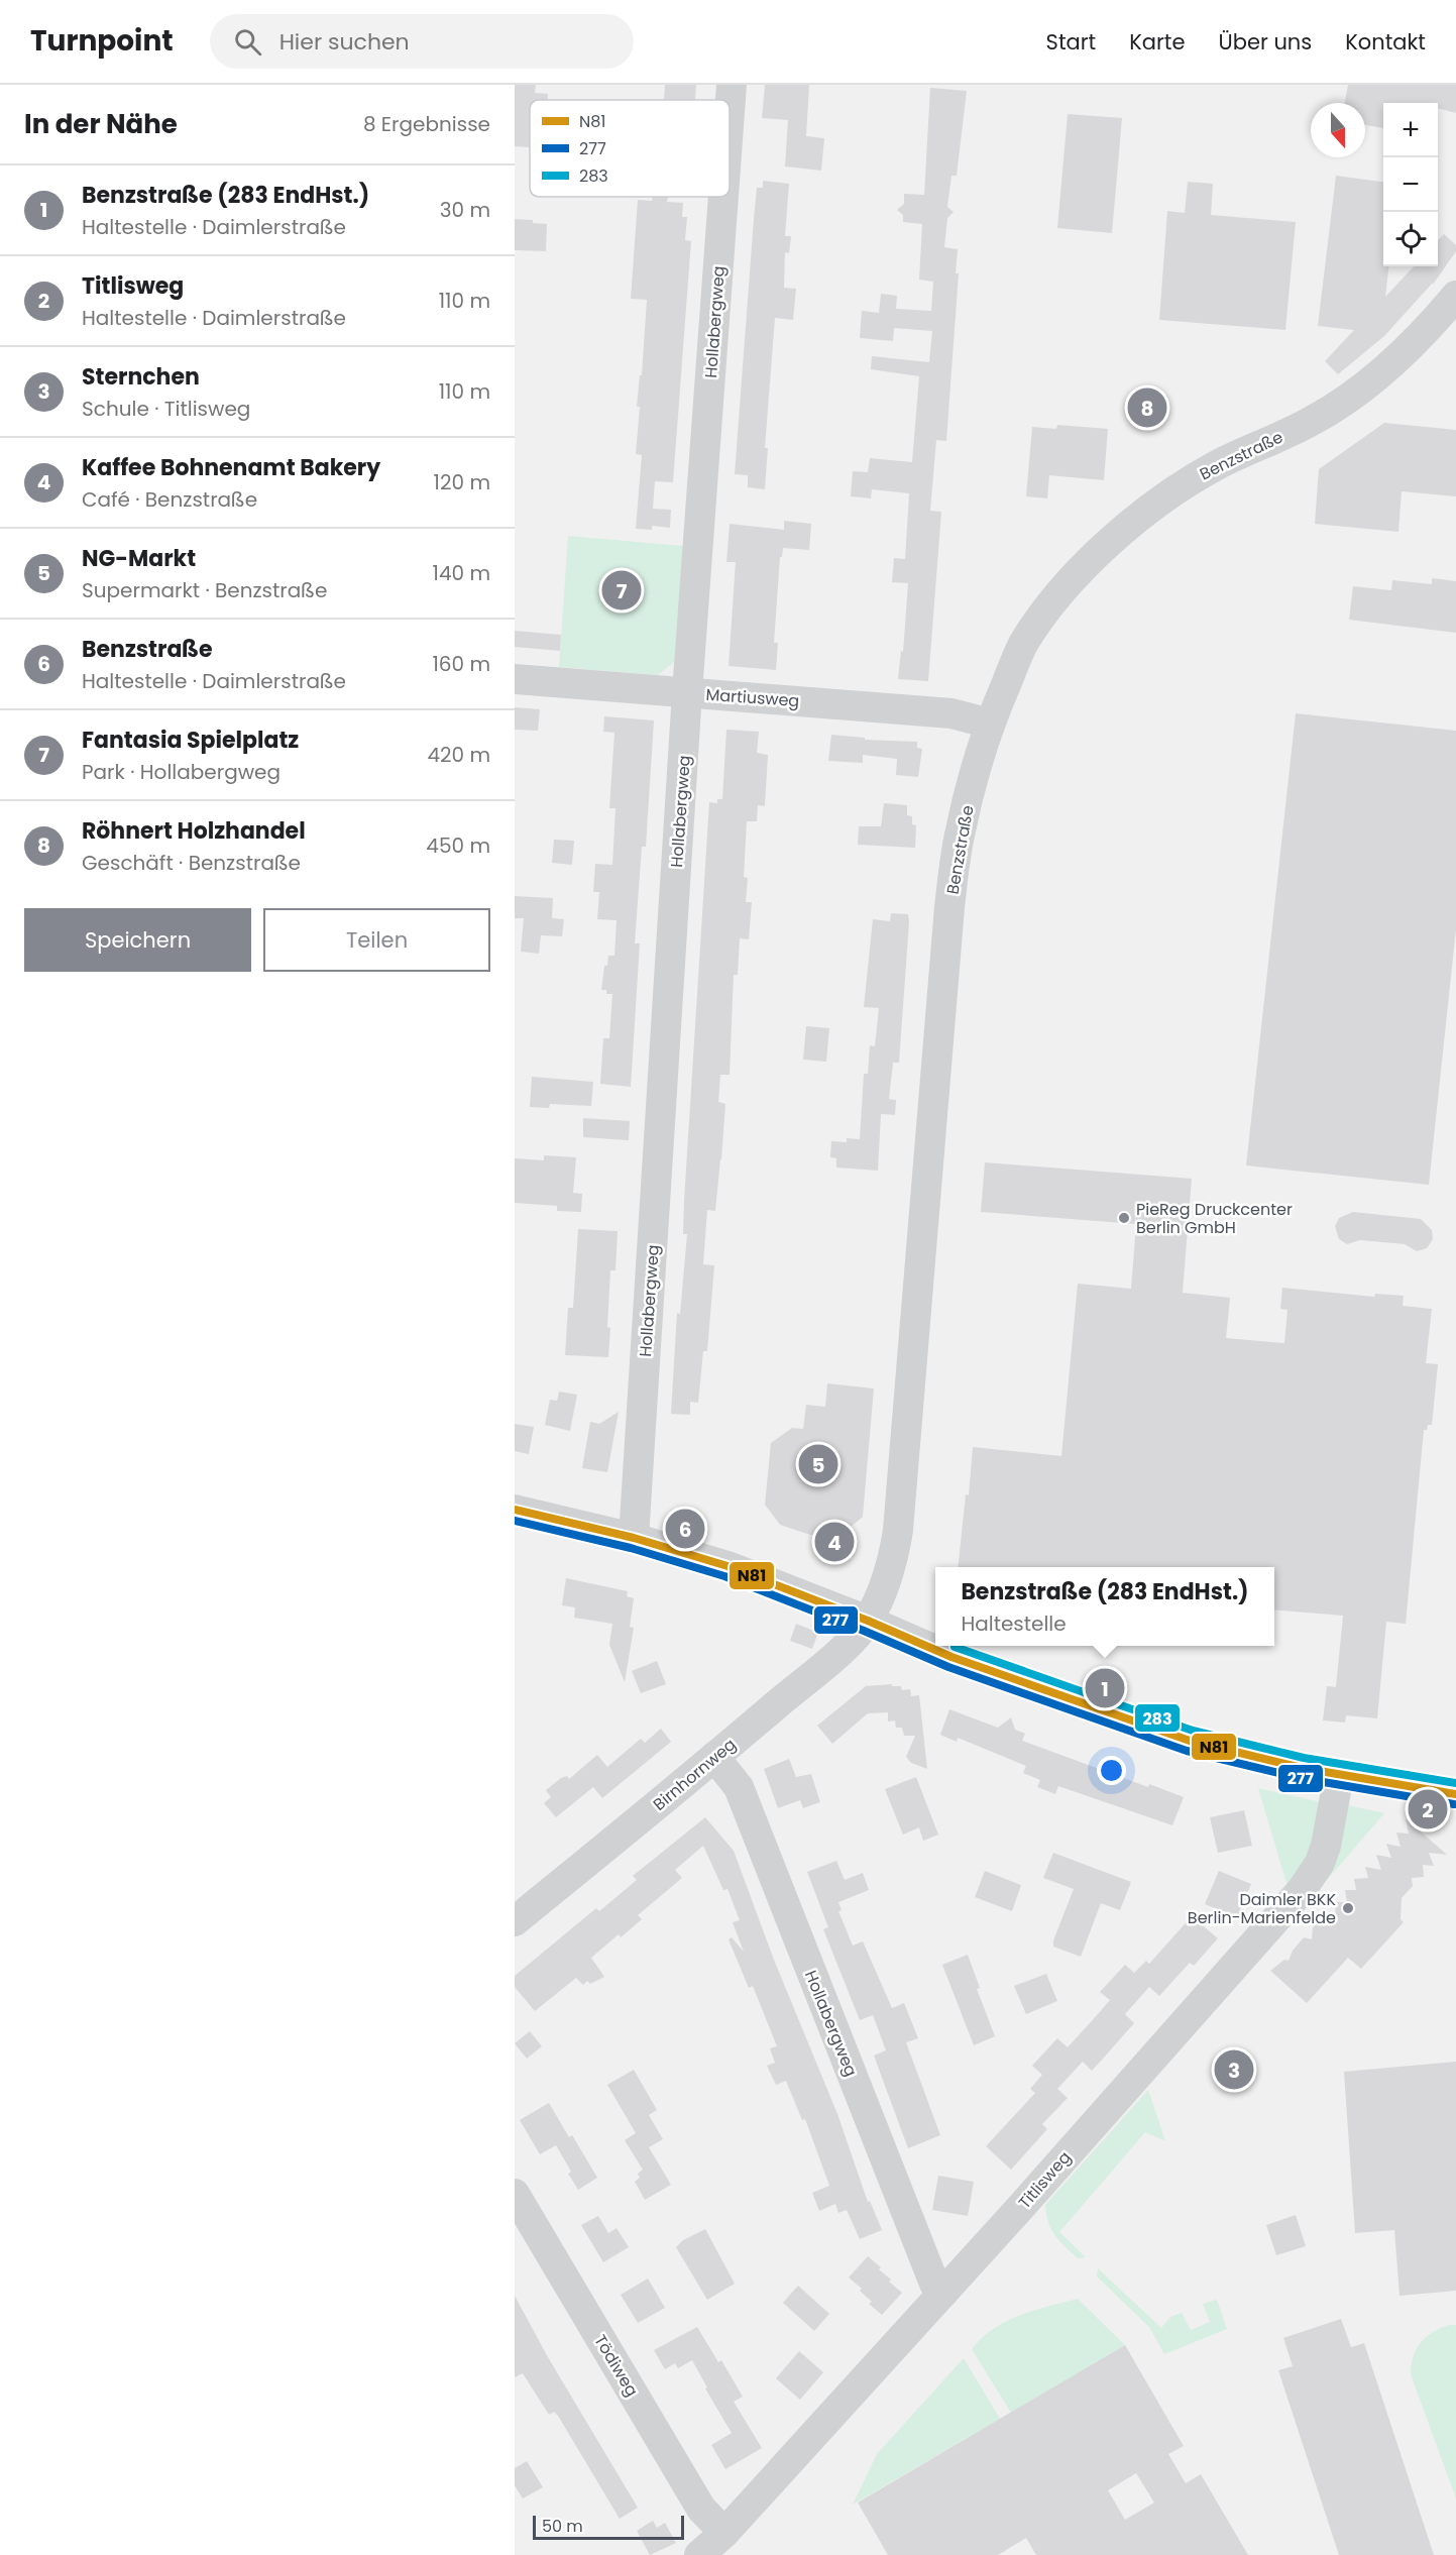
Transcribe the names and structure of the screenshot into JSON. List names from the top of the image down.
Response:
{
  "streets": {
    "street": [
      "Hollabergweg",
      "Benzstraße",
      "Martiusweg",
      "Birnhornweg",
      "Titlisweg",
      "Tödiweg"
    ]
  },
  "crossings": [
    ["Hollabergweg", "Martiusweg"],
    ["Hollabergweg", "Birnhornweg"],
    ["Hollabergweg", "Titlisweg"],
    ["Benzstraße", "Martiusweg"],
    ["Benzstraße", "Birnhornweg"],
    ["Titlisweg", "Tödiweg"]
  ],
  "places": ["PieReg Druckcenter Berlin GmbH", "Daimler BKK Berlin-Marienfelde"],
  "lines": ["transit line N81", "transit line 277", "transit line 283"],
  "legend": ["N81", "277", "283"],
  "scale_bar": "50 m",
  "north": "bottom",
  "page": {
    "header": "Turnpoint",
    "search": "Hier suchen",
    "nav": [
      "Start",
      "Karte",
      "Über uns",
      "Kontakt"
    ],
    "heading": ["In der Nähe", "8 Ergebnisse"],
    "map_buttons": ["+", "−"],
    "list": [
      {
        "mark": "1",
        "name": "Benzstraße (283 EndHst.)",
        "note": "Haltestelle · Daimlerstraße",
        "value": "30 m"
      },
      {
        "mark": "2",
        "name": "Titlisweg",
        "note": "Haltestelle · Daimlerstraße",
        "value": "110 m"
      },
      {
        "mark": "3",
        "name": "Sternchen",
        "note": "Schule · Titlisweg",
        "value": "110 m"
      },
      {
        "mark": "4",
        "name": "Kaffee Bohnenamt Bakery",
        "note": "Café · Benzstraße",
        "value": "120 m"
      },
      {
        "mark": "5",
        "name": "NG-Markt",
        "note": "Supermarkt · Benzstraße",
        "value": "140 m"
      },
      {
        "mark": "6",
        "name": "Benzstraße",
        "note": "Haltestelle · Daimlerstraße",
        "value": "160 m"
      },
      {
        "mark": "7",
        "name": "Fantasia Spielplatz",
        "note": "Park · Hollabergweg",
        "value": "420 m"
      },
      {
        "mark": "8",
        "name": "Röhnert Holzhandel",
        "note": "Geschäft · Benzstraße",
        "value": "450 m"
      }
    ],
    "pins": [
      "8",
      "7",
      "5",
      "6",
      "4",
      "1",
      "2",
      "3"
    ],
    "buttons": ["Speichern", "Teilen"],
    "popup": ["Benzstraße (283 EndHst.)", "Haltestelle"],
    "scale": "50 m"
  }
}
